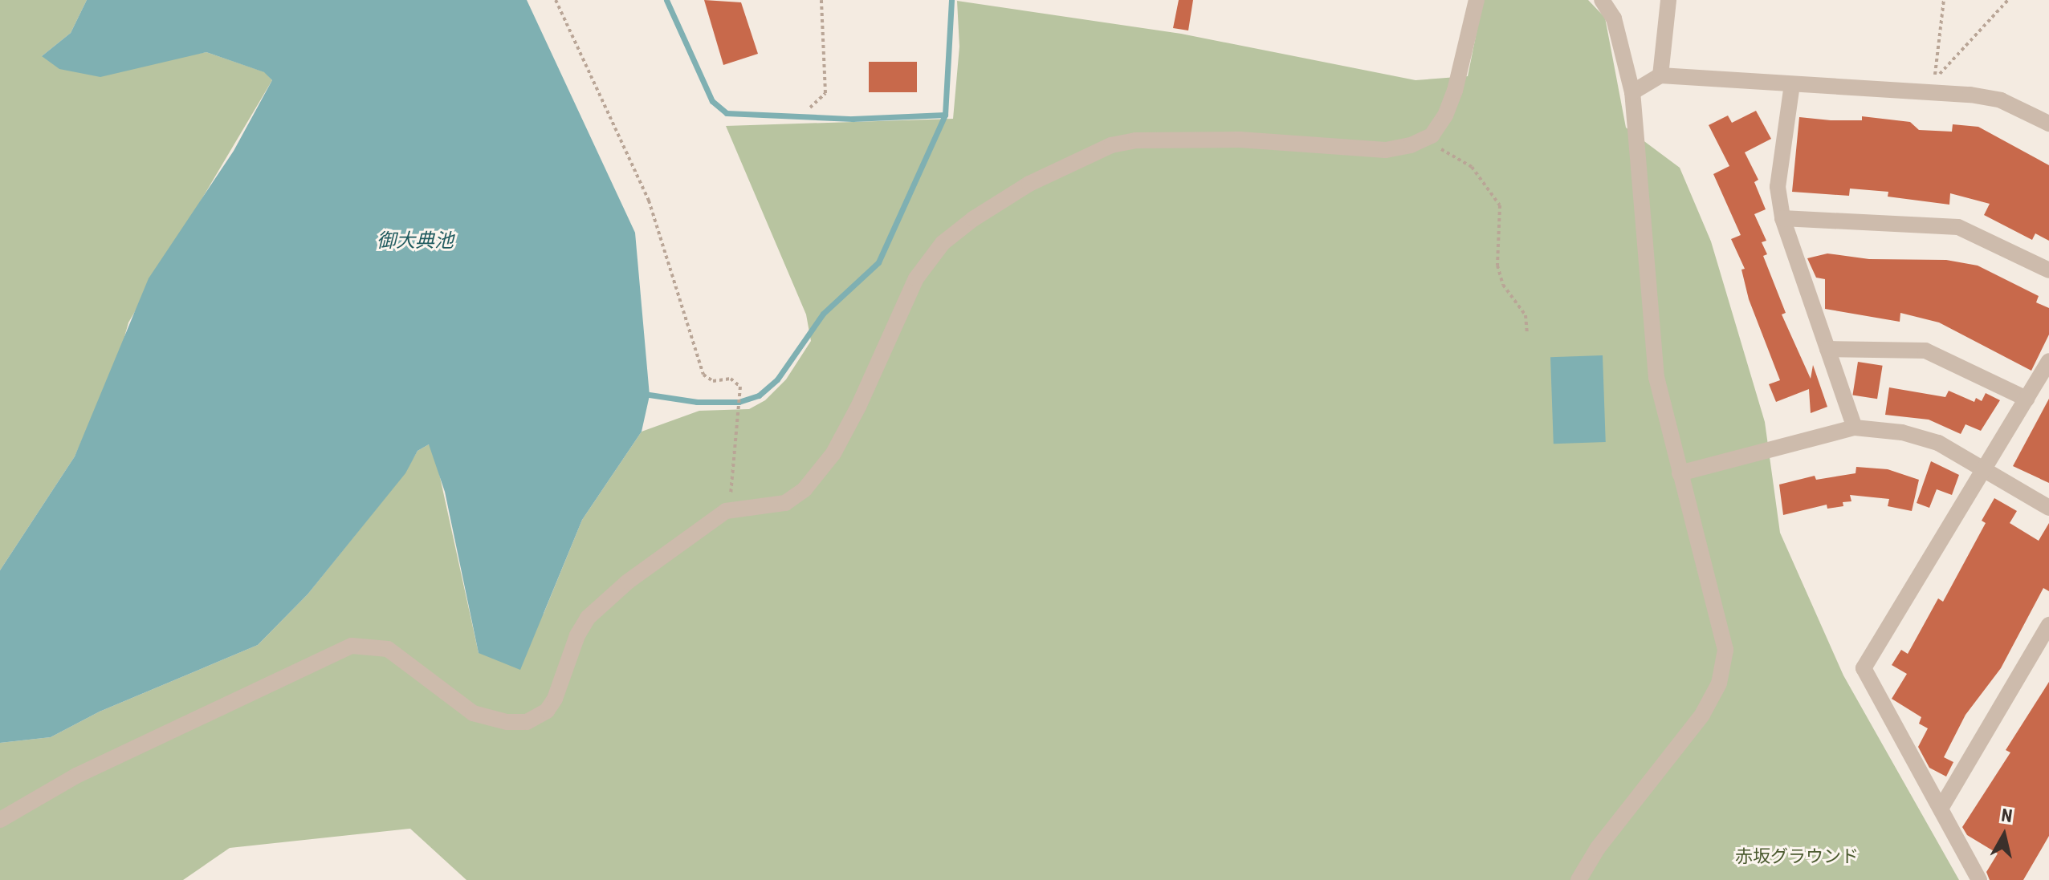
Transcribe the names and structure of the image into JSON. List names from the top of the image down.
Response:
{
  "water": ["御大典池"],
  "parks": ["赤坂グラウンド"],
  "north": "top"
}
